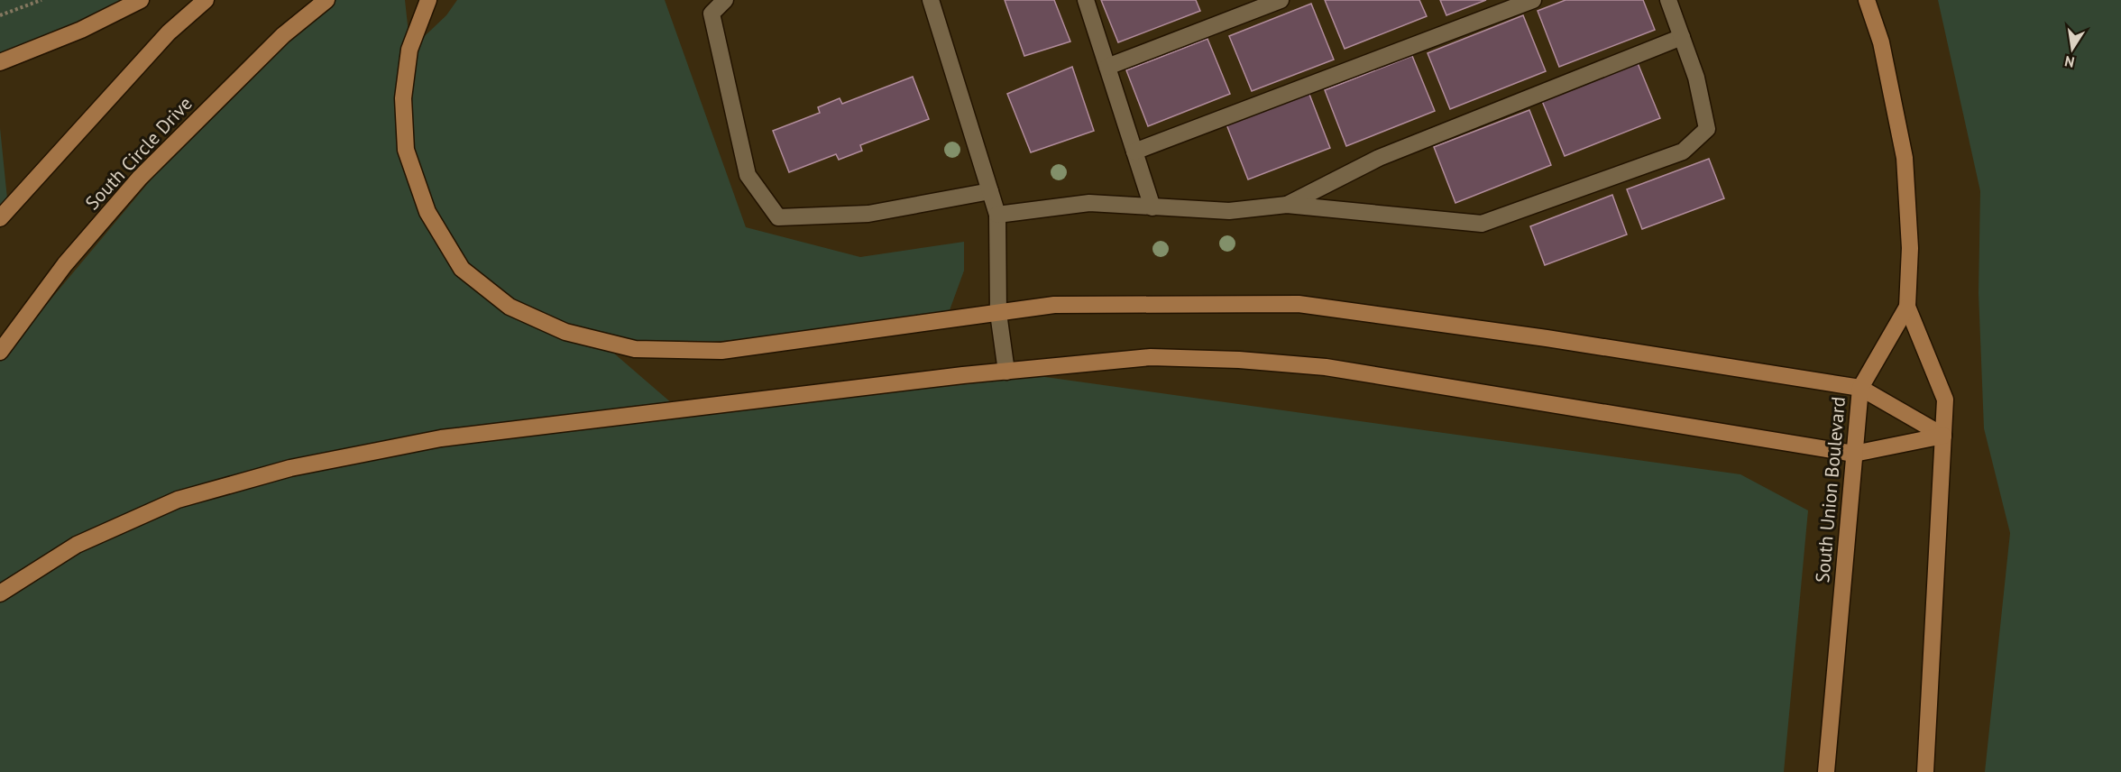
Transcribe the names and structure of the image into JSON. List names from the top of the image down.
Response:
{
  "streets": {
    "main road": ["South Circle Drive", "South Union Boulevard"]
  },
  "north": "bottom"
}
